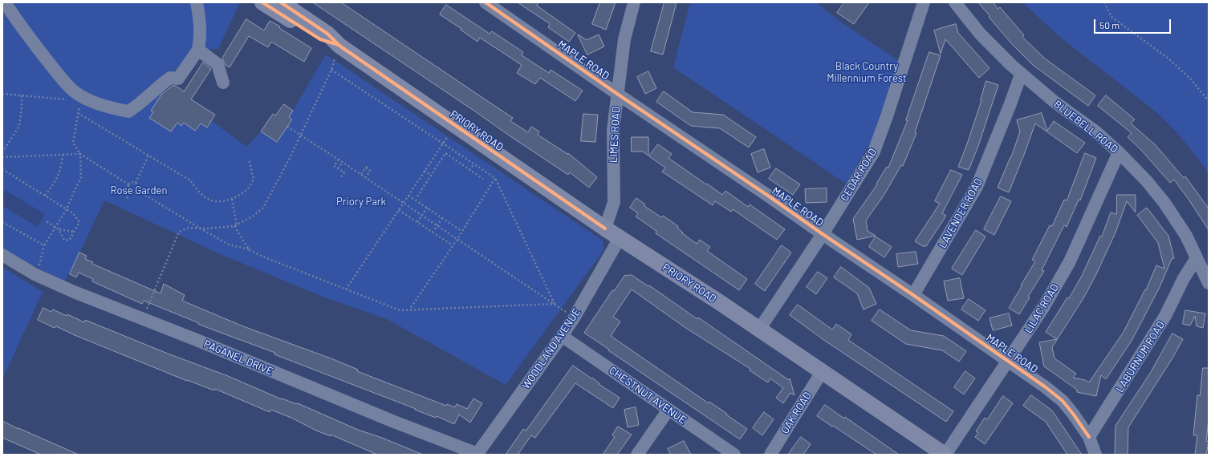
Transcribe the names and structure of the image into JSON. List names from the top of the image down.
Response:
{
  "streets": {
    "main road": ["PRIORY ROAD"],
    "street": [
      "MAPLE ROAD",
      "BLUEBELL ROAD",
      "LIMES ROAD",
      "CEDAR ROAD",
      "LAVENDER ROAD",
      "LILAC ROAD",
      "WOODLAND AVENUE",
      "LABURNUM ROAD",
      "PAGANEL DRIVE",
      "CHESTNUT AVENUE",
      "OAK ROAD"
    ]
  },
  "crossings": [
    ["MAPLE ROAD", "LIMES ROAD"],
    ["MAPLE ROAD", "CEDAR ROAD"],
    ["MAPLE ROAD", "LAVENDER ROAD"],
    ["MAPLE ROAD", "LILAC ROAD"],
    ["MAPLE ROAD", "LABURNUM ROAD"],
    ["BLUEBELL ROAD", "LAVENDER ROAD"],
    ["BLUEBELL ROAD", "LILAC ROAD"],
    ["BLUEBELL ROAD", "LABURNUM ROAD"],
    ["PRIORY ROAD", "LIMES ROAD"],
    ["PRIORY ROAD", "CEDAR ROAD"],
    ["PRIORY ROAD", "LILAC ROAD"],
    ["PRIORY ROAD", "WOODLAND AVENUE"],
    ["PRIORY ROAD", "OAK ROAD"],
    ["WOODLAND AVENUE", "PAGANEL DRIVE"],
    ["WOODLAND AVENUE", "CHESTNUT AVENUE"]
  ],
  "parks": ["Black Country Millennium Forest", "Rose Garden", "Priory Park"],
  "scale_bar": "50 m"
}
